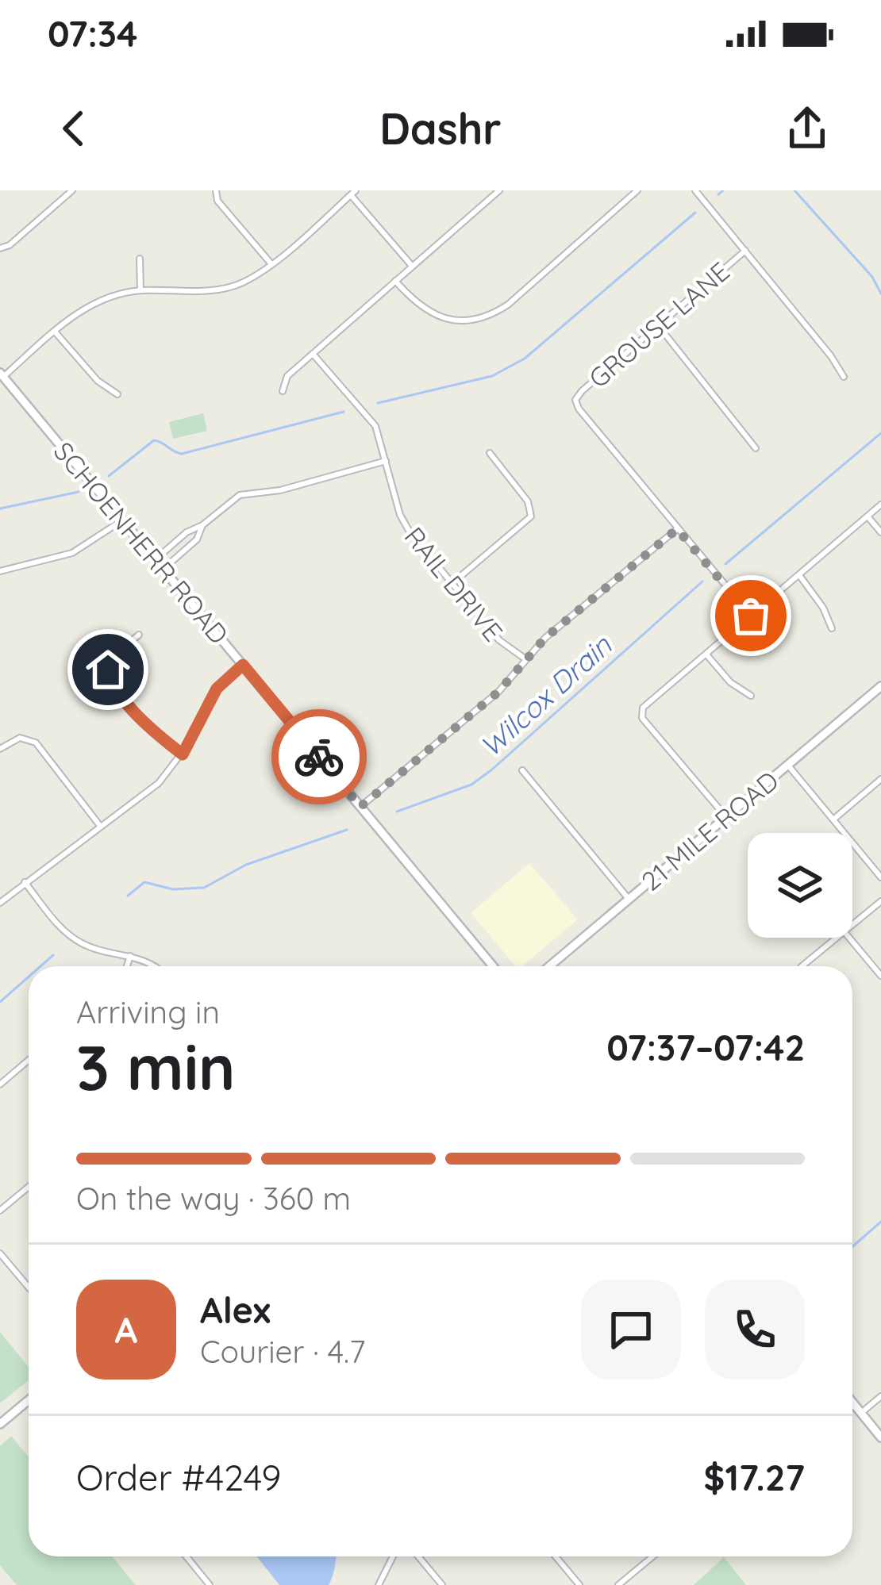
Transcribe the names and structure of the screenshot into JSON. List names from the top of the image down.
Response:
{
  "streets": {
    "street": [
      "GROUSE LANE",
      "SCHOENHERR ROAD",
      "RAIL DRIVE",
      "21 MILE ROAD"
    ]
  },
  "water": ["Wilcox Drain"],
  "page": {
    "status": "07:34",
    "header": "Dashr",
    "heading": ["3 min", "Arriving in", "07:37–07:42"],
    "panel": [
      "Alex",
      "Courier · 4.7",
      "Order #4249",
      "$17.27"
    ],
    "bar": "On the way · 360 m",
    "round": "A"
  }
}
